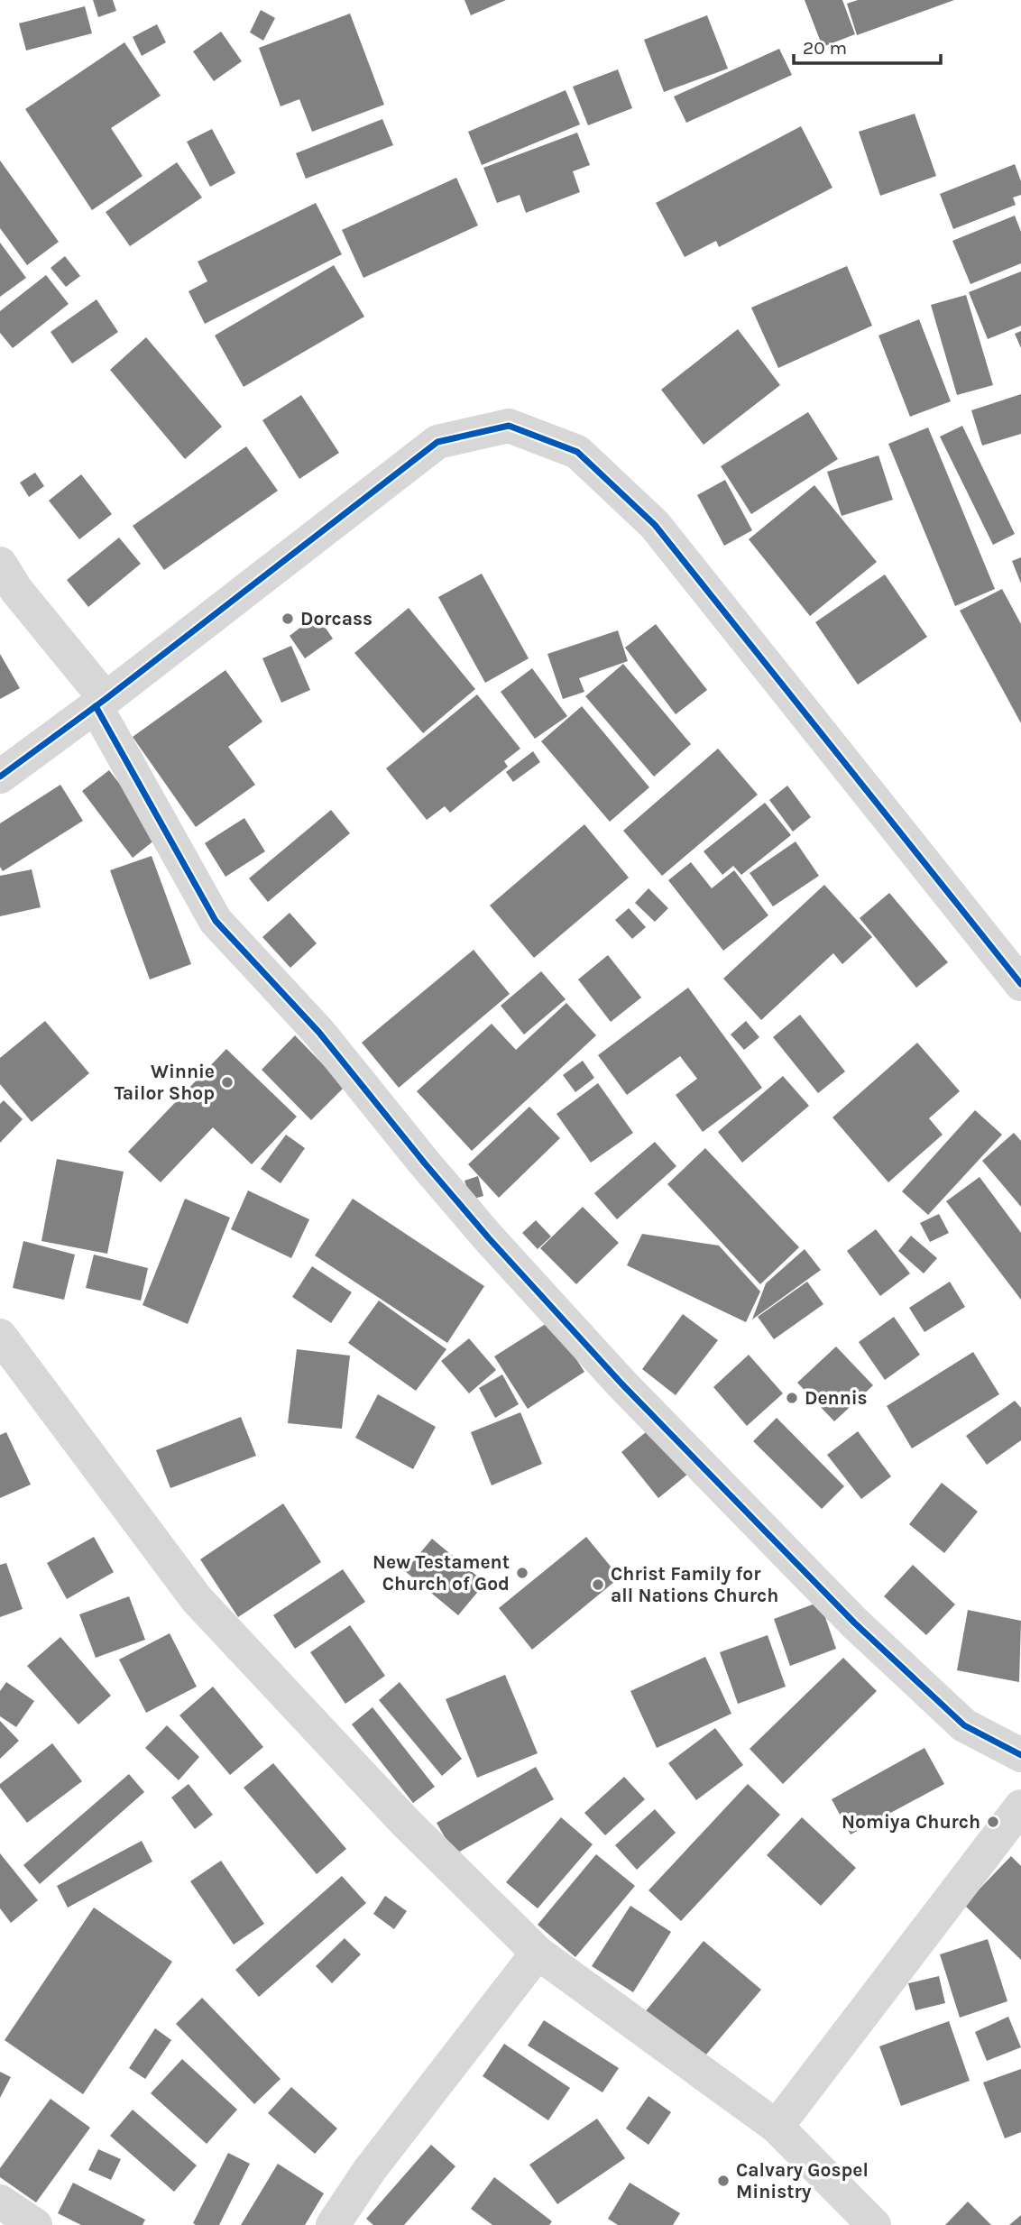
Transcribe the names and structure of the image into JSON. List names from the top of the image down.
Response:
{
  "places": [
    "Dorcass",
    "Winnie Tailor Shop",
    "Dennis",
    "New Testament Church of God",
    "Christ Family for all Nations Church",
    "Nomiya Church",
    "Calvary Gospel Ministry"
  ],
  "scale_bar": "20 m"
}
